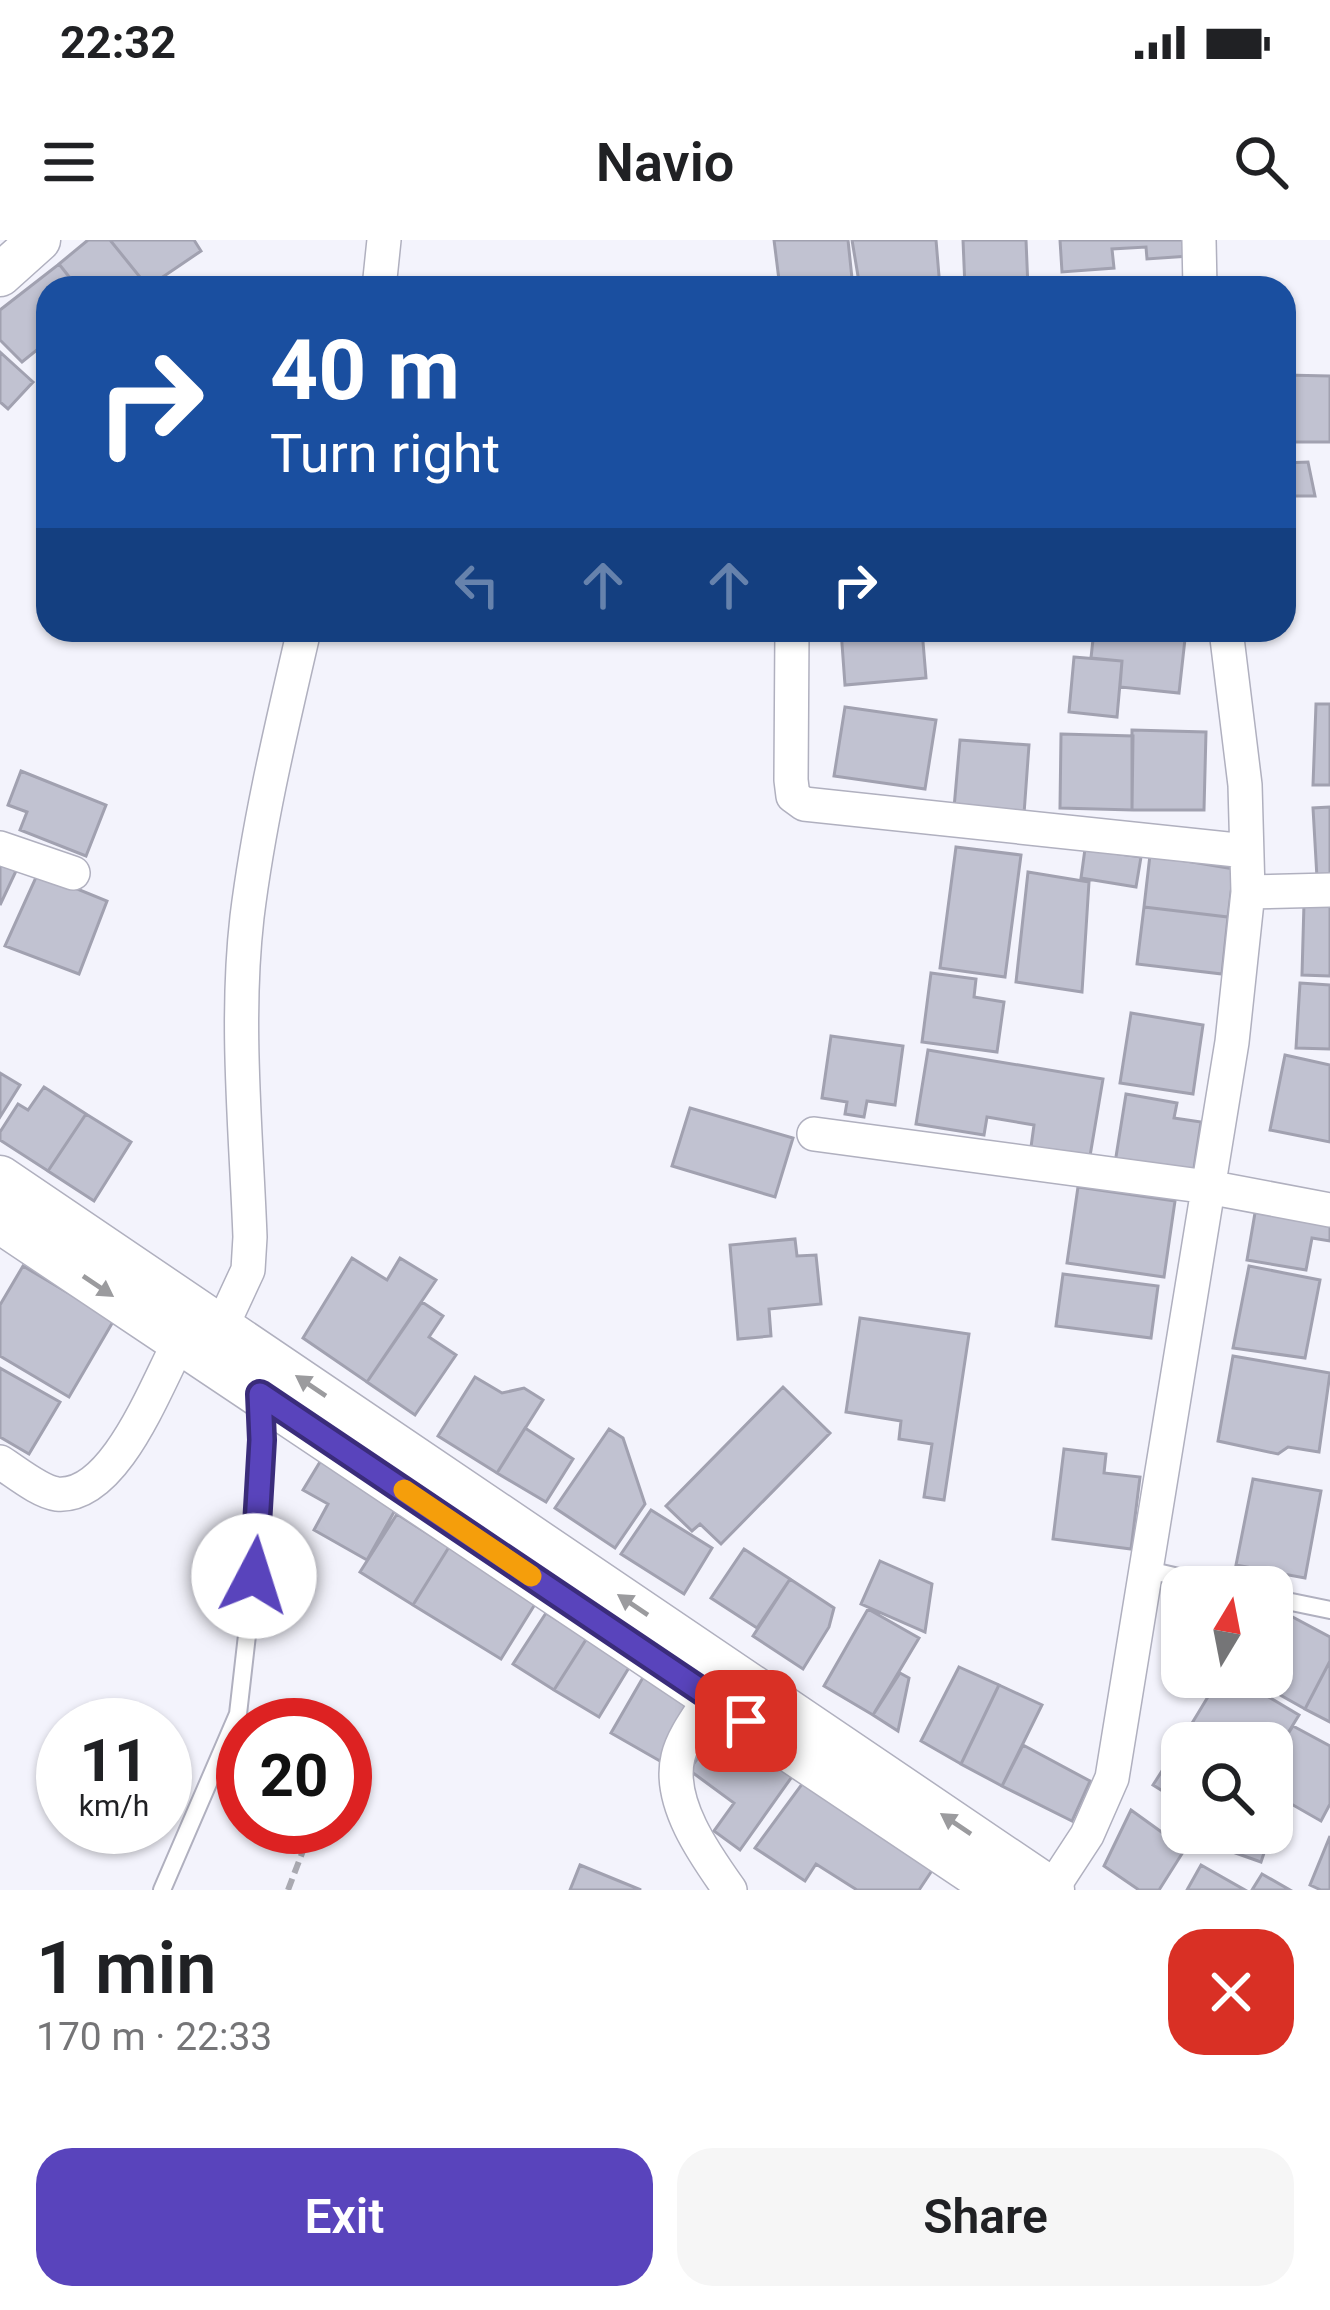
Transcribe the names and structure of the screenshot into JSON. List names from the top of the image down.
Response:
{
  "north": "top",
  "page": {
    "status": "22:32",
    "header": "Navio",
    "turn": ["40 m", "Turn right"],
    "speed": "11 km/h",
    "limit": "20",
    "heading": ["1 min", "170 m · 22:33"],
    "buttons": ["Exit", "Share"]
  }
}
